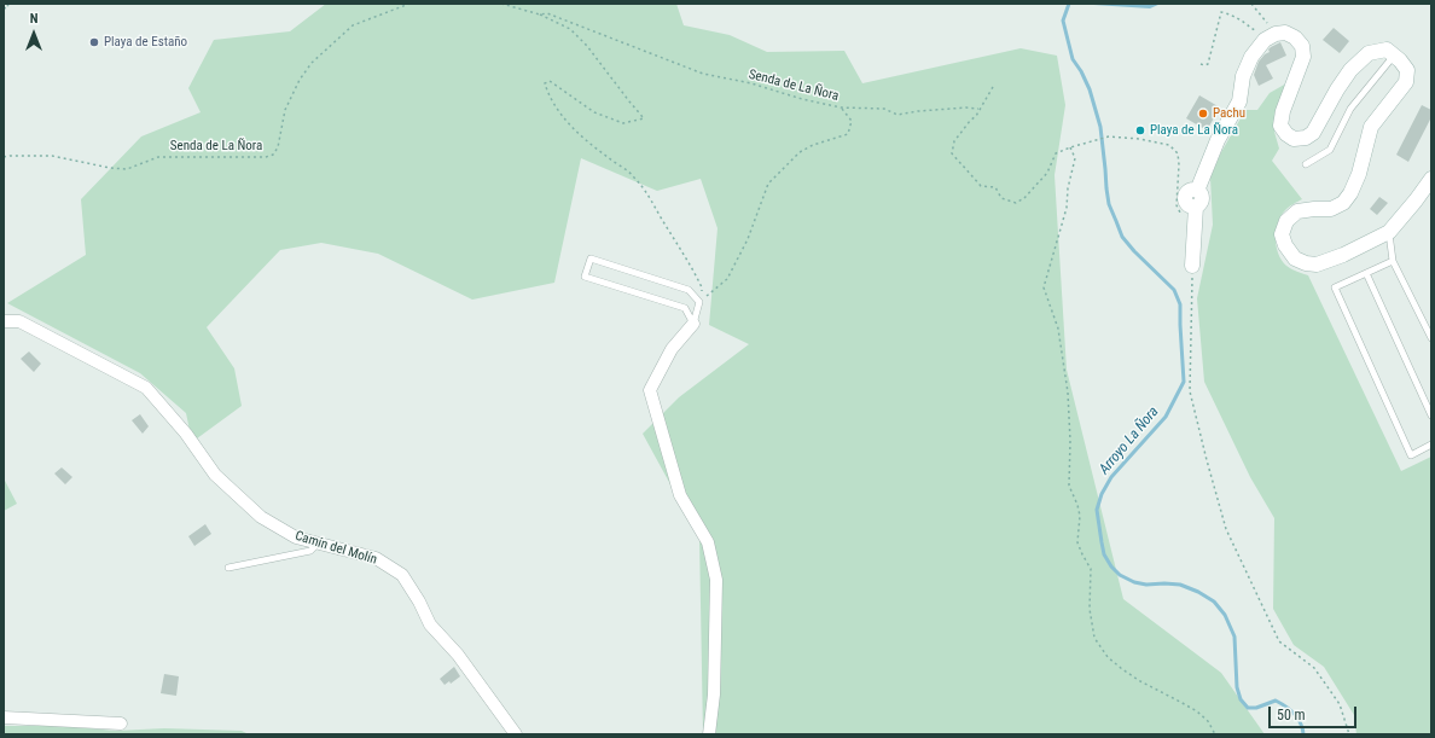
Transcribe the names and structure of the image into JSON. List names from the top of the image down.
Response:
{
  "streets": {
    "street": ["Camín del Molín"],
    "path": ["Senda de La Ñora"]
  },
  "water": ["Arroyo La Ñora"],
  "places": ["Playa de Estaño", "Pachu", "Playa de La Ñora"],
  "scale_bar": "50 m",
  "north": "top"
}
